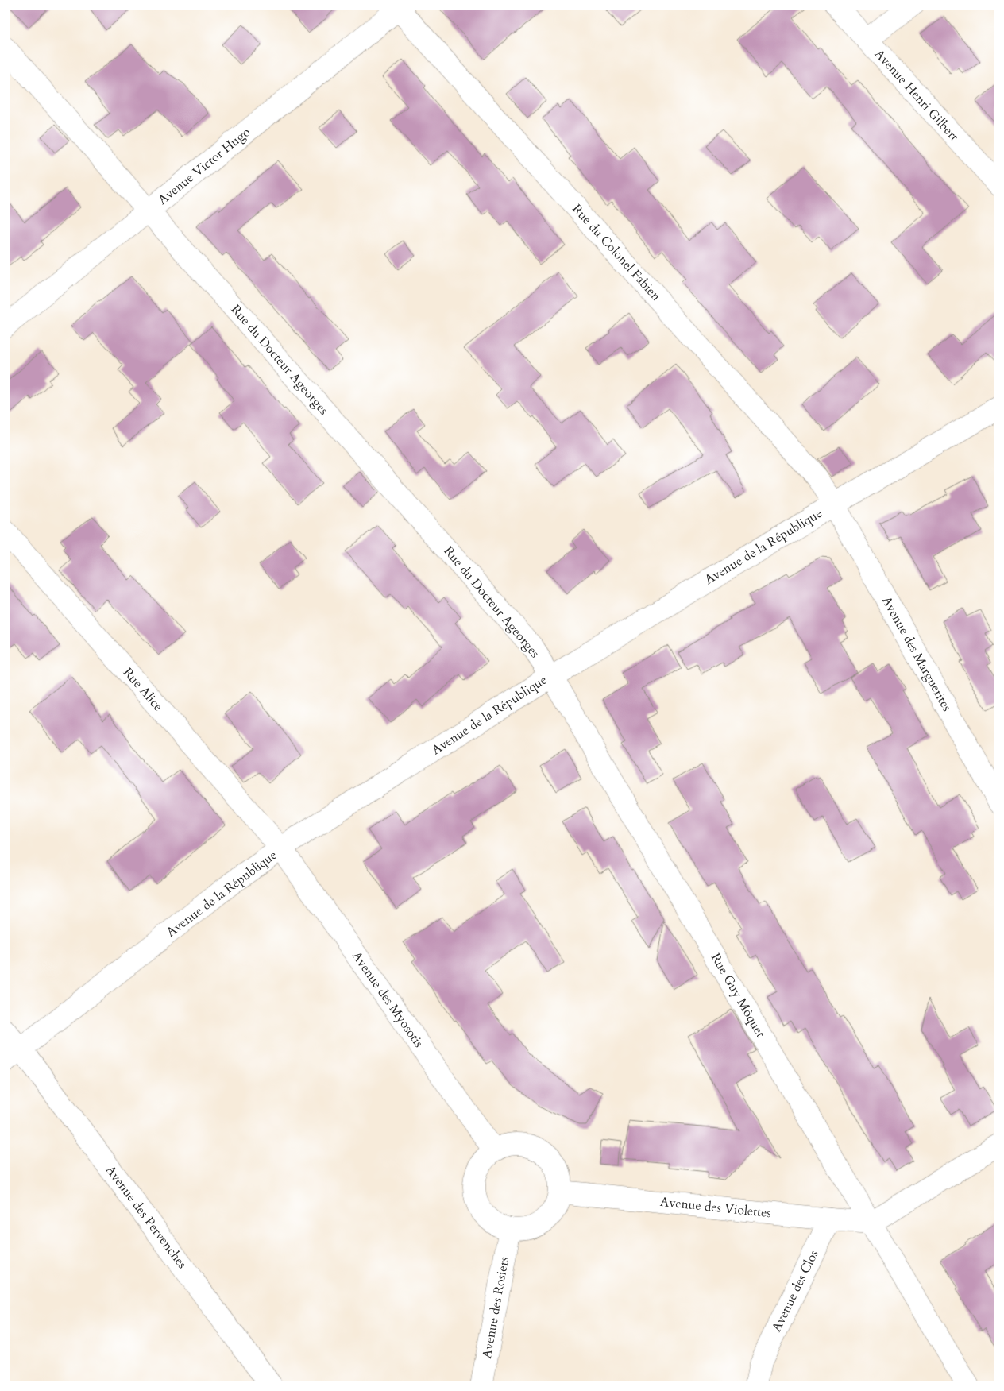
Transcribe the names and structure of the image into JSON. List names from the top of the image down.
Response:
{
  "streets": {
    "street": [
      "Avenue Henri Gilbert",
      "Avenue Victor Hugo",
      "Rue du Colonel Fabien",
      "Rue du Docteur Ageorges",
      "Avenue de la République",
      "Avenue des Marguerites",
      "Rue Alice",
      "Rue Guy Môquet",
      "Avenue des Myosotis",
      "Avenue des Violettes",
      "Avenue des Pervenches",
      "Avenue des Clos",
      "Avenue des Rosiers"
    ]
  },
  "crossings": [
    ["Avenue Victor Hugo", "Rue du Colonel Fabien"],
    ["Avenue Victor Hugo", "Rue du Docteur Ageorges"],
    ["Rue du Colonel Fabien", "Avenue de la République"],
    ["Rue du Colonel Fabien", "Avenue des Marguerites"],
    ["Rue du Docteur Ageorges", "Avenue de la République"],
    ["Rue du Docteur Ageorges", "Rue Guy Môquet"],
    ["Avenue de la République", "Avenue des Marguerites"],
    ["Avenue de la République", "Rue Alice"],
    ["Avenue de la République", "Rue Guy Môquet"],
    ["Avenue de la République", "Avenue des Myosotis"],
    ["Avenue de la République", "Avenue des Pervenches"],
    ["Rue Alice", "Avenue des Myosotis"],
    ["Rue Guy Môquet", "Avenue des Violettes"],
    ["Avenue des Myosotis", "Avenue des Violettes"],
    ["Avenue des Myosotis", "Avenue des Rosiers"],
    ["Avenue des Violettes", "Avenue des Clos"],
    ["Avenue des Violettes", "Avenue des Rosiers"]
  ]
}
